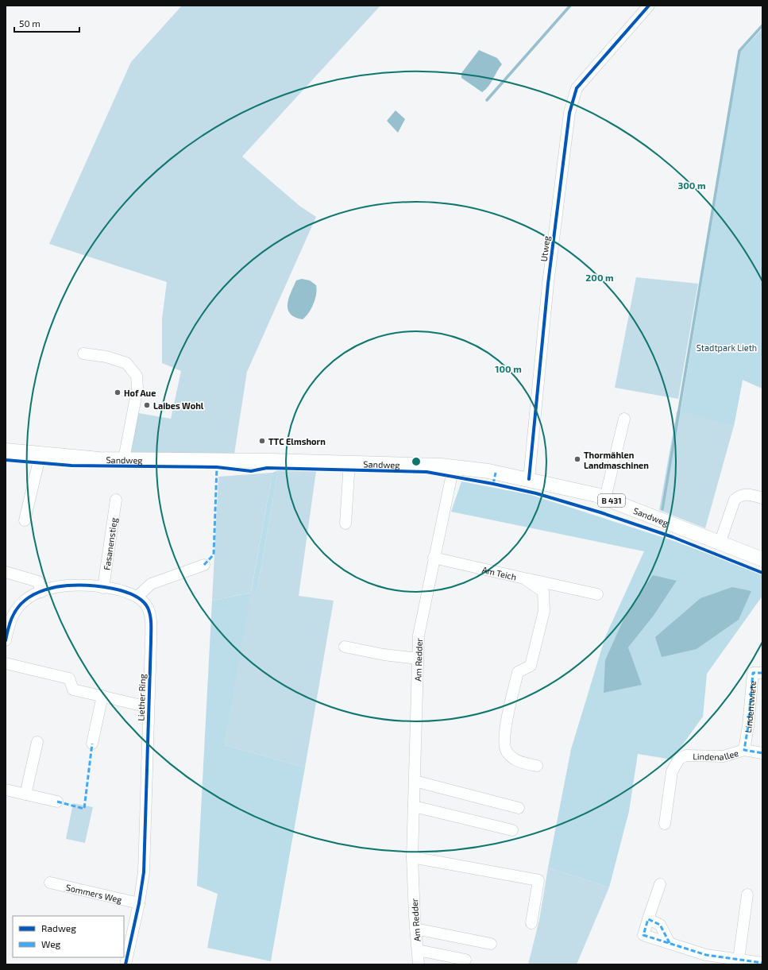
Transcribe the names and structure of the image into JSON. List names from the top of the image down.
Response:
{
  "streets": {
    "main road": ["Sandweg", "B 431"],
    "street": [
      "Utweg",
      "Fasanenstieg",
      "Am Teich",
      "Am Redder",
      "Liether Ring",
      "Lindentwiete",
      "Lindenallee",
      "Sommers Weg"
    ]
  },
  "crossings": [
    ["Utweg", "Sandweg"],
    ["Sandweg", "Am Redder"],
    ["Fasanenstieg", "Liether Ring"],
    ["Am Teich", "Am Redder"],
    ["Liether Ring", "Sommers Weg"],
    ["Lindentwiete", "Lindenallee"]
  ],
  "parks": ["Stadtpark Lieth"],
  "places": [
    "Hof Aue",
    "Laibes Wohl",
    "TTC Elmshorn",
    "Thormählen Landmaschinen"
  ],
  "legend": ["Radweg", "Weg"],
  "scale_bar": "50 m",
  "rings": ["300 m", "200 m", "100 m"]
}
